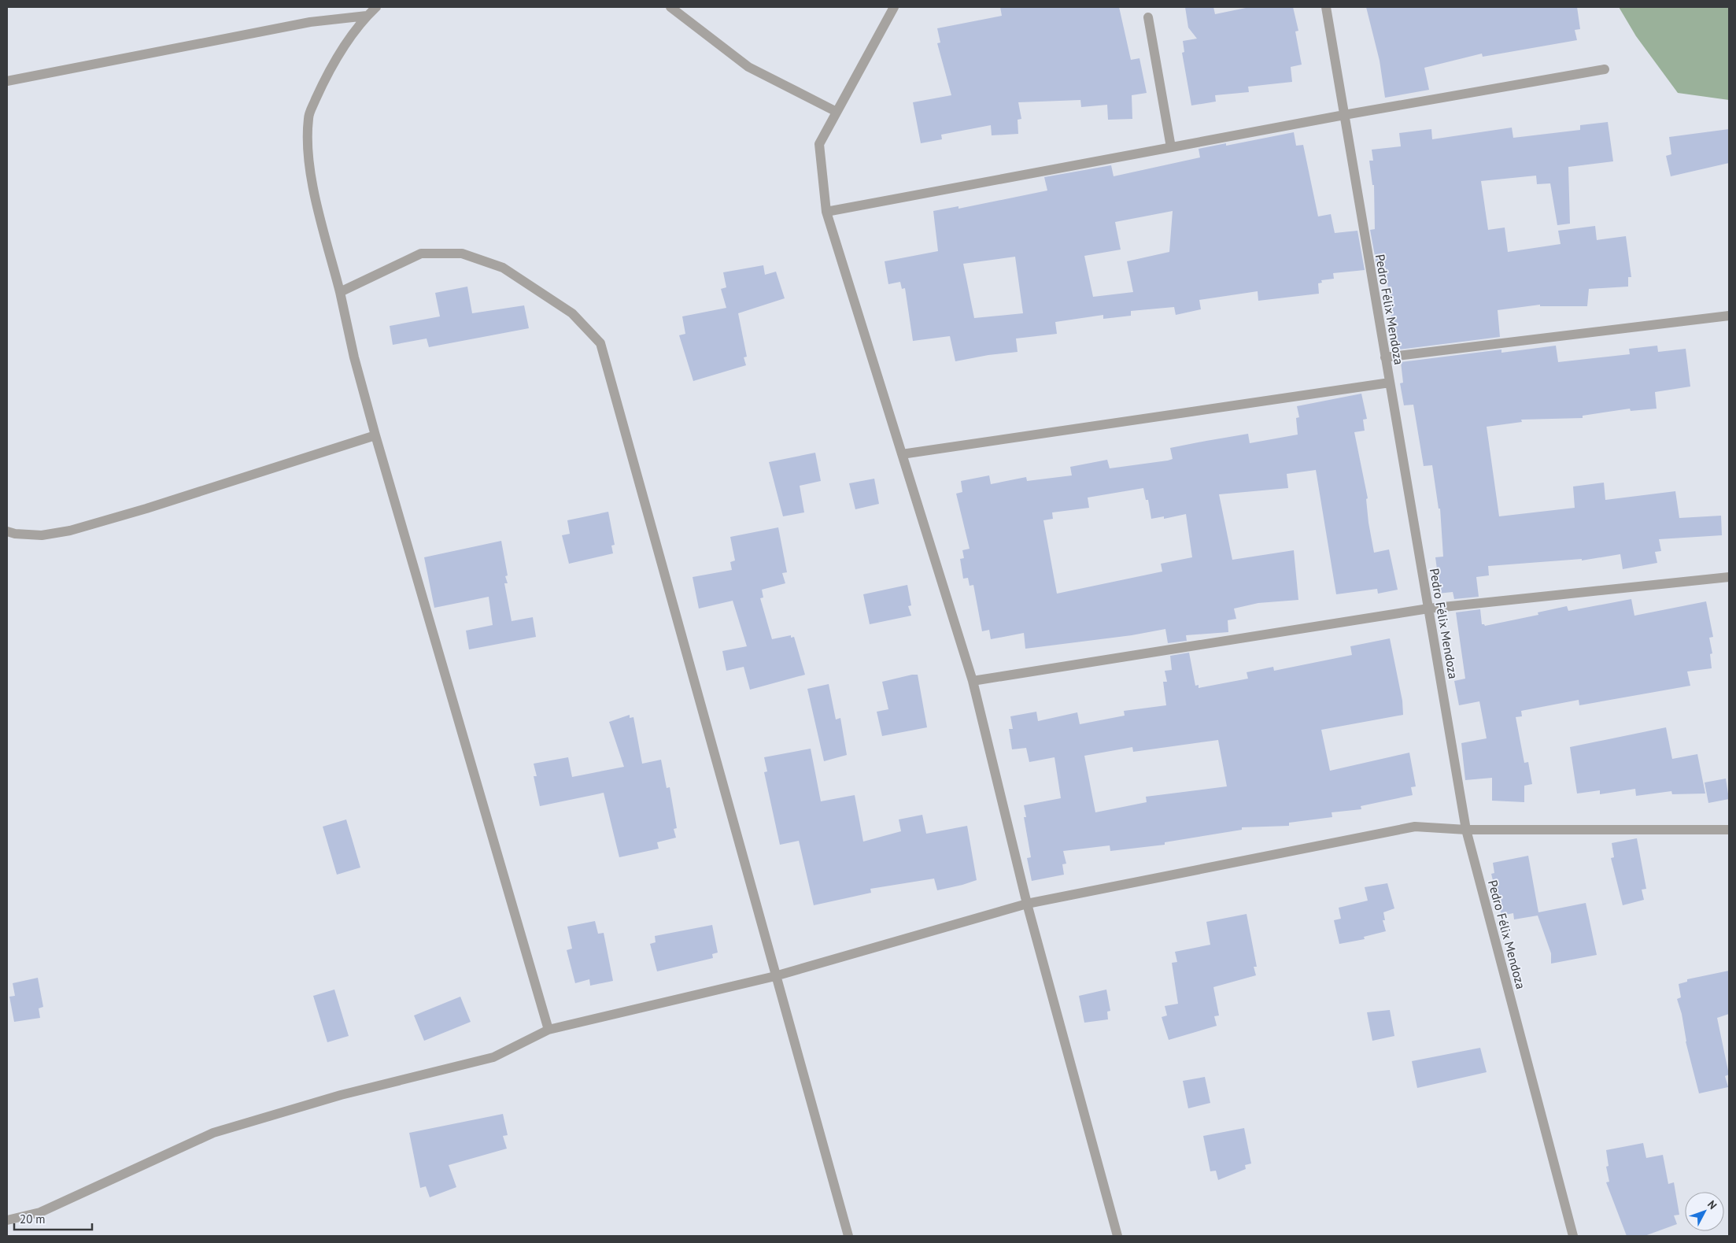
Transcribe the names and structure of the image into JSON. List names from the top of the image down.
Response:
{
  "streets": {
    "street": ["Pedro Félix Mendoza"]
  },
  "scale_bar": "20 m",
  "north": "top right"
}
